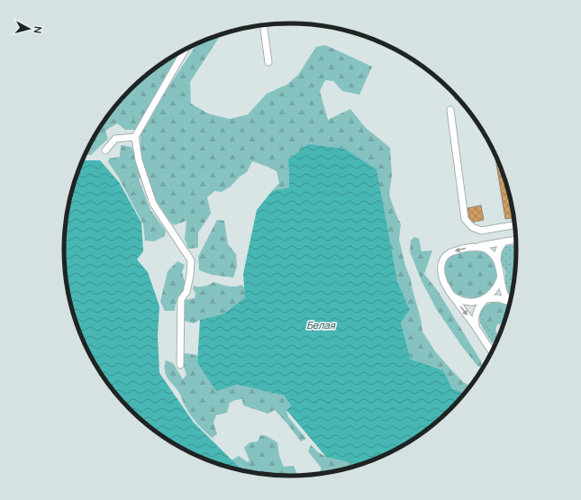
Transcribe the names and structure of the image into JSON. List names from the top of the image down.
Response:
{
  "water": ["Белая"],
  "north": "right"
}
